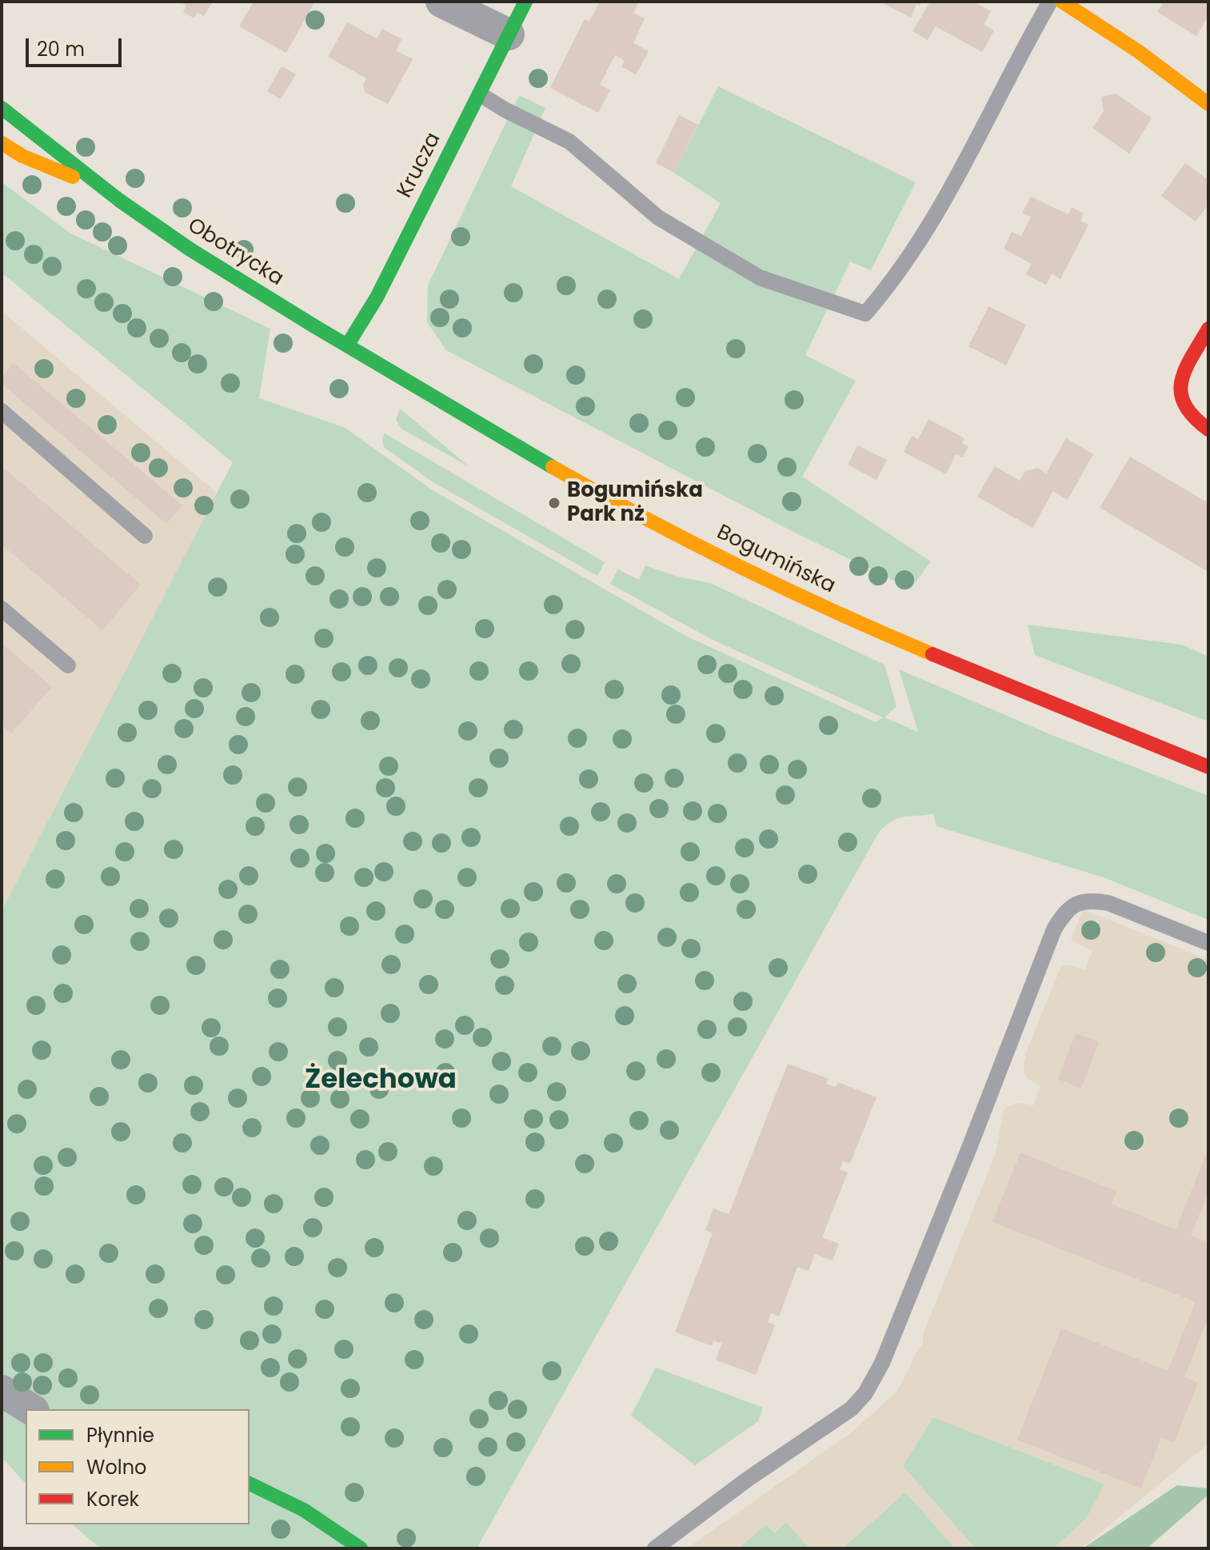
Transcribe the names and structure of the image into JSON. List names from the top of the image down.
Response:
{
  "streets": {
    "street": ["Krucza", "Obotrycka", "Bogumińska"]
  },
  "crossings": [
    ["Krucza", "Obotrycka"],
    ["Krucza", "Bogumińska"],
    ["Obotrycka", "Bogumińska"]
  ],
  "districts": ["Żelechowa"],
  "places": ["Bogumińska Park nż"],
  "legend": ["Płynnie", "Wolno", "Korek"],
  "scale_bar": "20 m"
}
